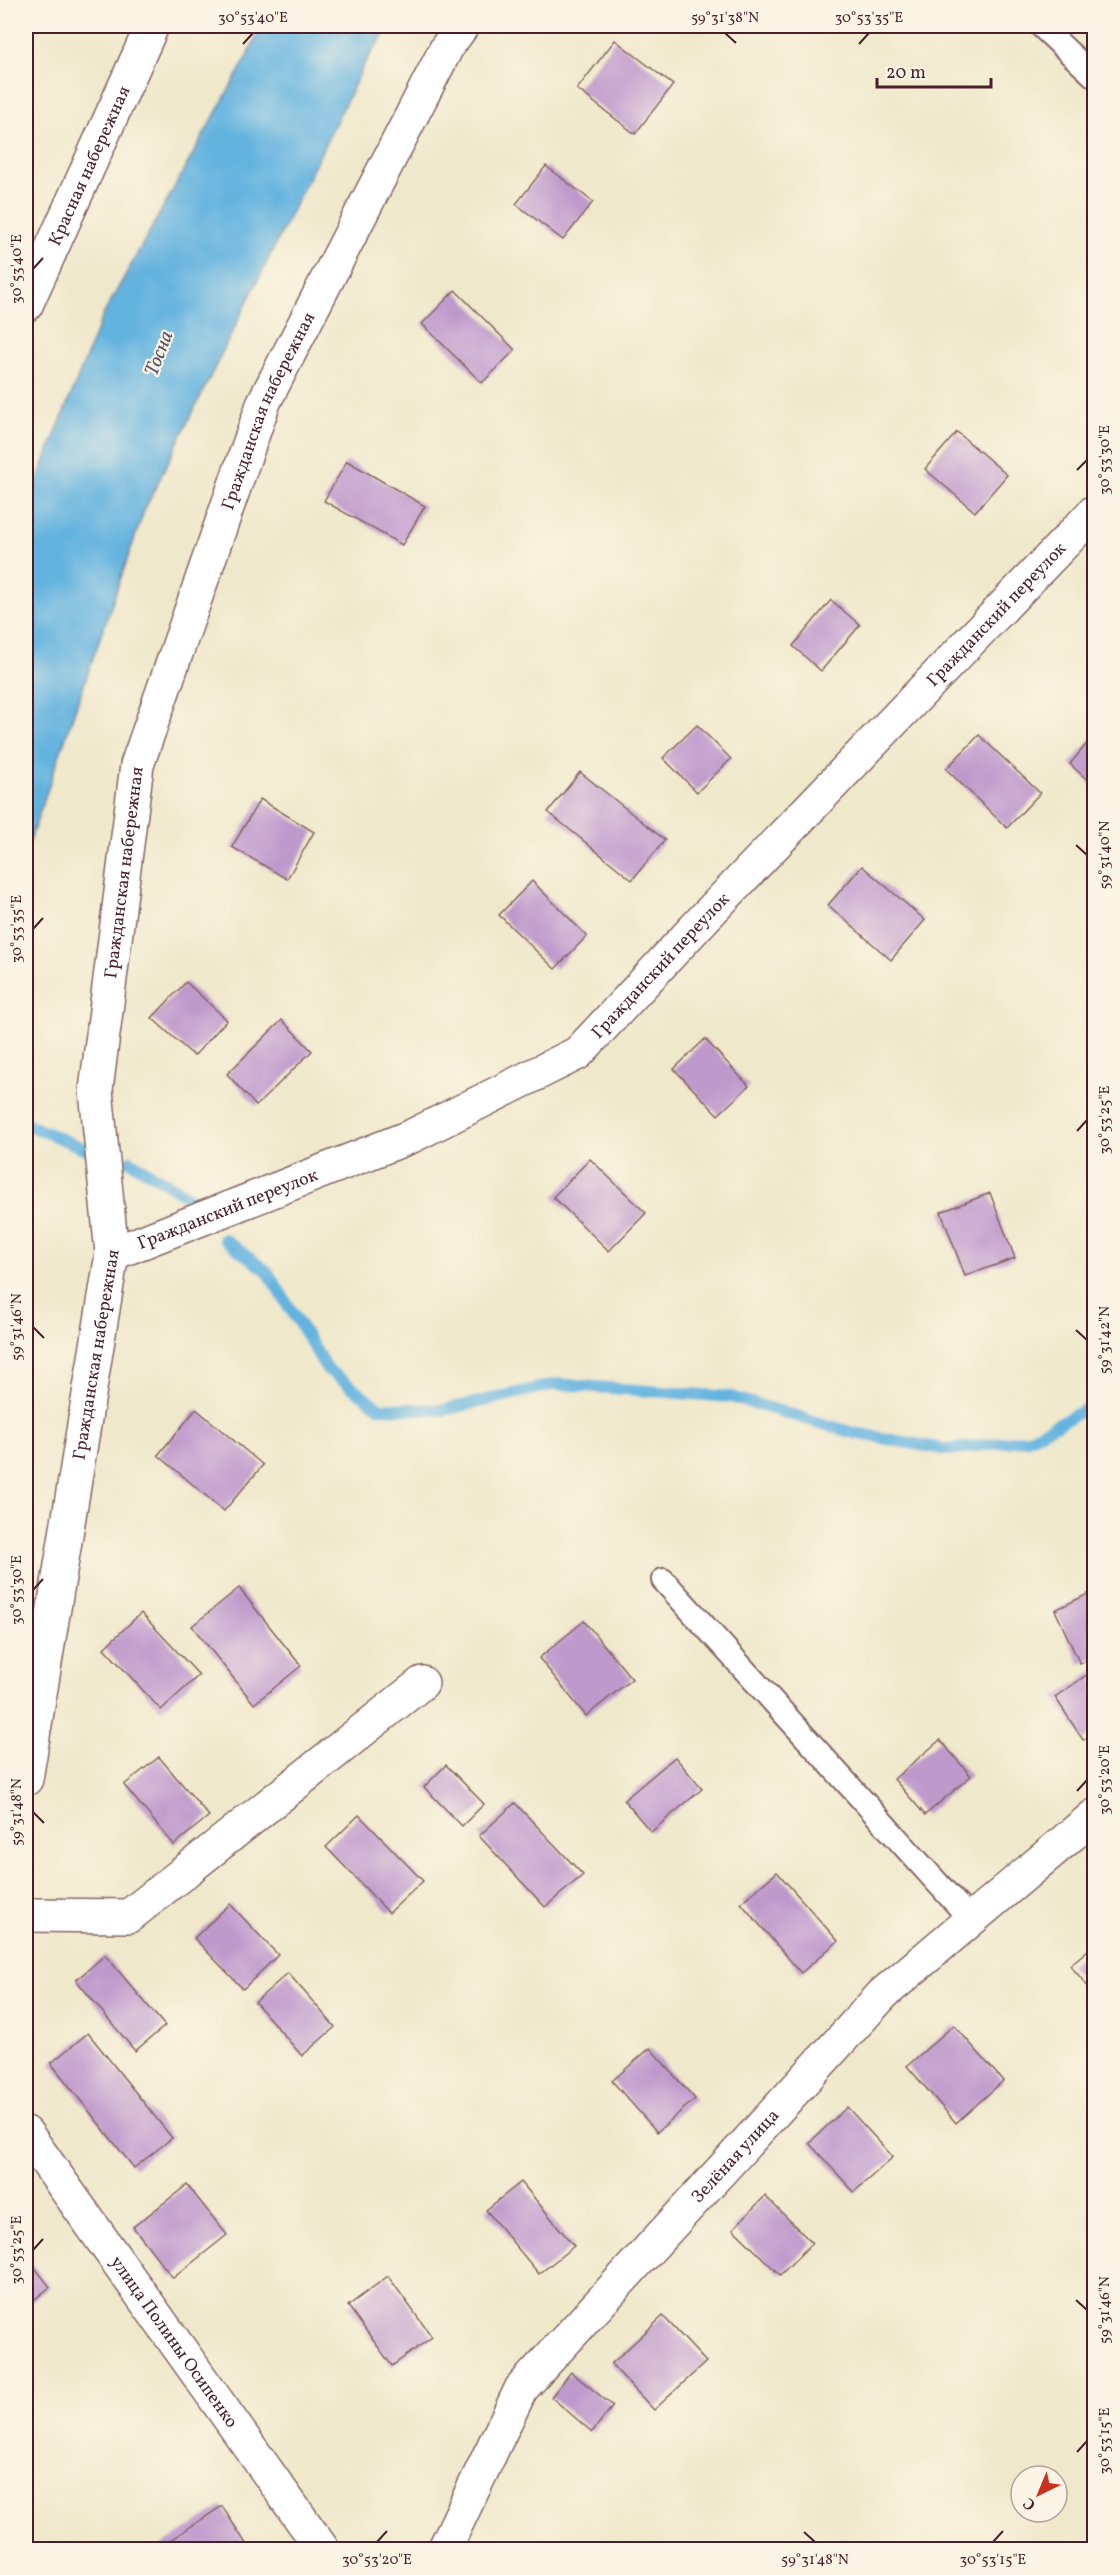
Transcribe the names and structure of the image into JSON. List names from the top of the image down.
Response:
{
  "streets": {
    "street": [
      "Красная набережная",
      "Гражданская набережная",
      "Гражданский переулок",
      "Зелёная улица",
      "улица Полины Осипенко"
    ]
  },
  "crossings": [
    ["Гражданская набережная", "Гражданский переулок"]
  ],
  "water": ["Тосна"],
  "scale_bar": "20 m",
  "north": "bottom left",
  "coordinates": [
    "30°53'40\"E",
    "59°31'38\"N",
    "30°53'35\"E",
    "30°53'30\"E",
    "59°31'40\"N",
    "30°53'25\"E",
    "59°31'46\"N",
    "59°31'42\"N",
    "30°53'20\"E",
    "59°31'48\"N",
    "30°53'15\"E"
  ]
}
